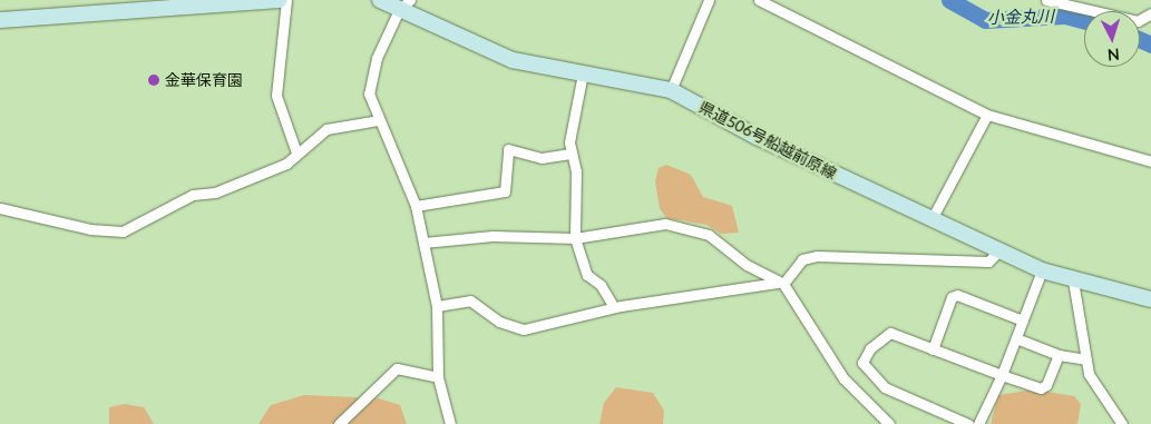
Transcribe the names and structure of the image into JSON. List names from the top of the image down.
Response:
{
  "streets": {
    "main road": ["県道506号船越前原線"]
  },
  "water": ["小金丸川"],
  "places": ["金華保育園"],
  "north": "bottom"
}
